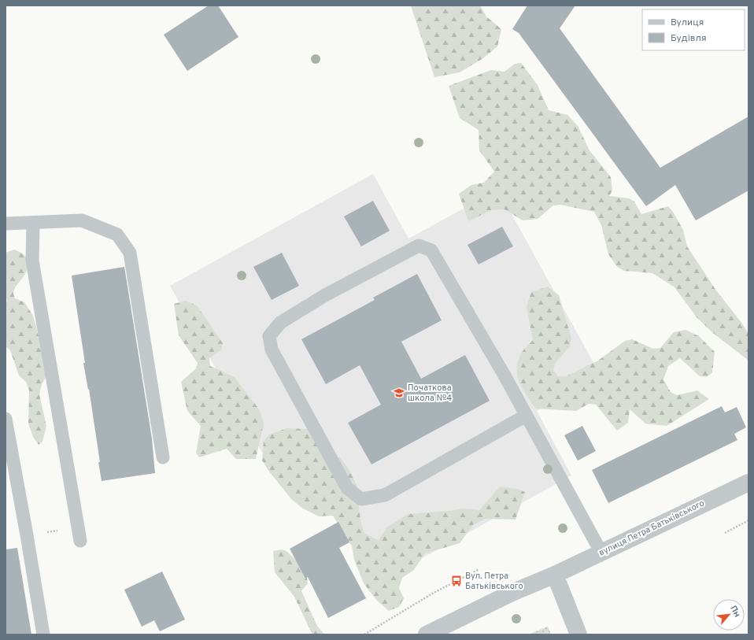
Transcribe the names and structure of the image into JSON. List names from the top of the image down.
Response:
{
  "streets": {
    "street": ["вулиця Петра Батьківського"]
  },
  "places": {
    "school or university": ["Початкова школа №4"],
    "bus stop": ["Вул. Петра Батьківського"]
  },
  "legend": ["Вулиця", "Будівля"],
  "north": "top right"
}
